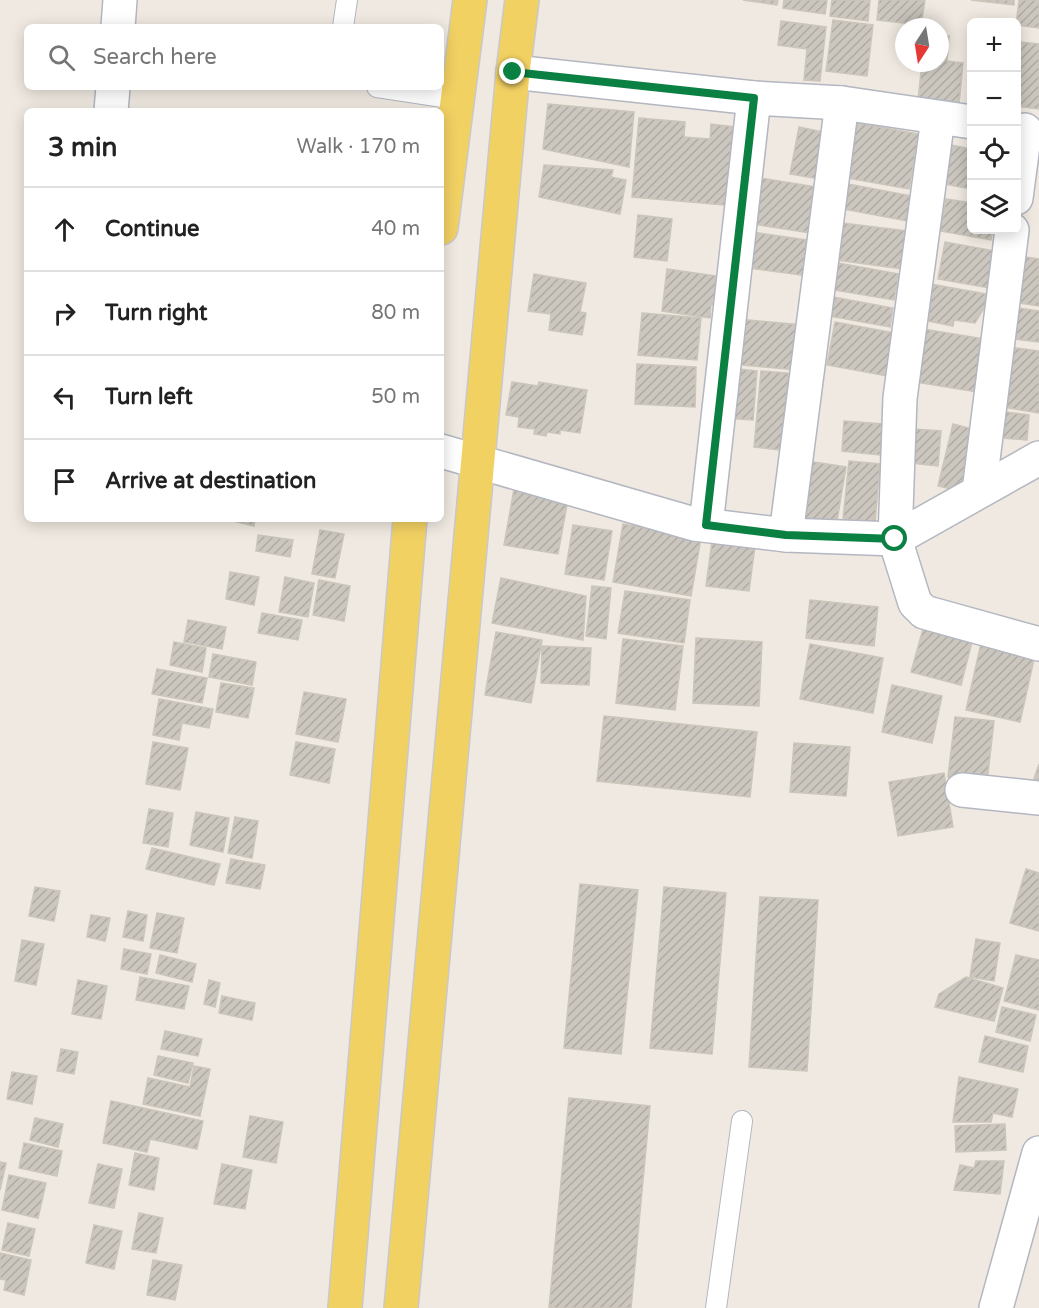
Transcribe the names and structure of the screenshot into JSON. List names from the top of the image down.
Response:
{
  "north": "bottom",
  "page": {
    "map_buttons": ["+", "−"],
    "search": "Search here",
    "heading": ["3 min", "Walk · 170 m"],
    "list": [
      ["Continue", "40 m"],
      ["Turn right", "80 m"],
      ["Turn left", "50 m"],
      "Arrive at destination"
    ]
  }
}
